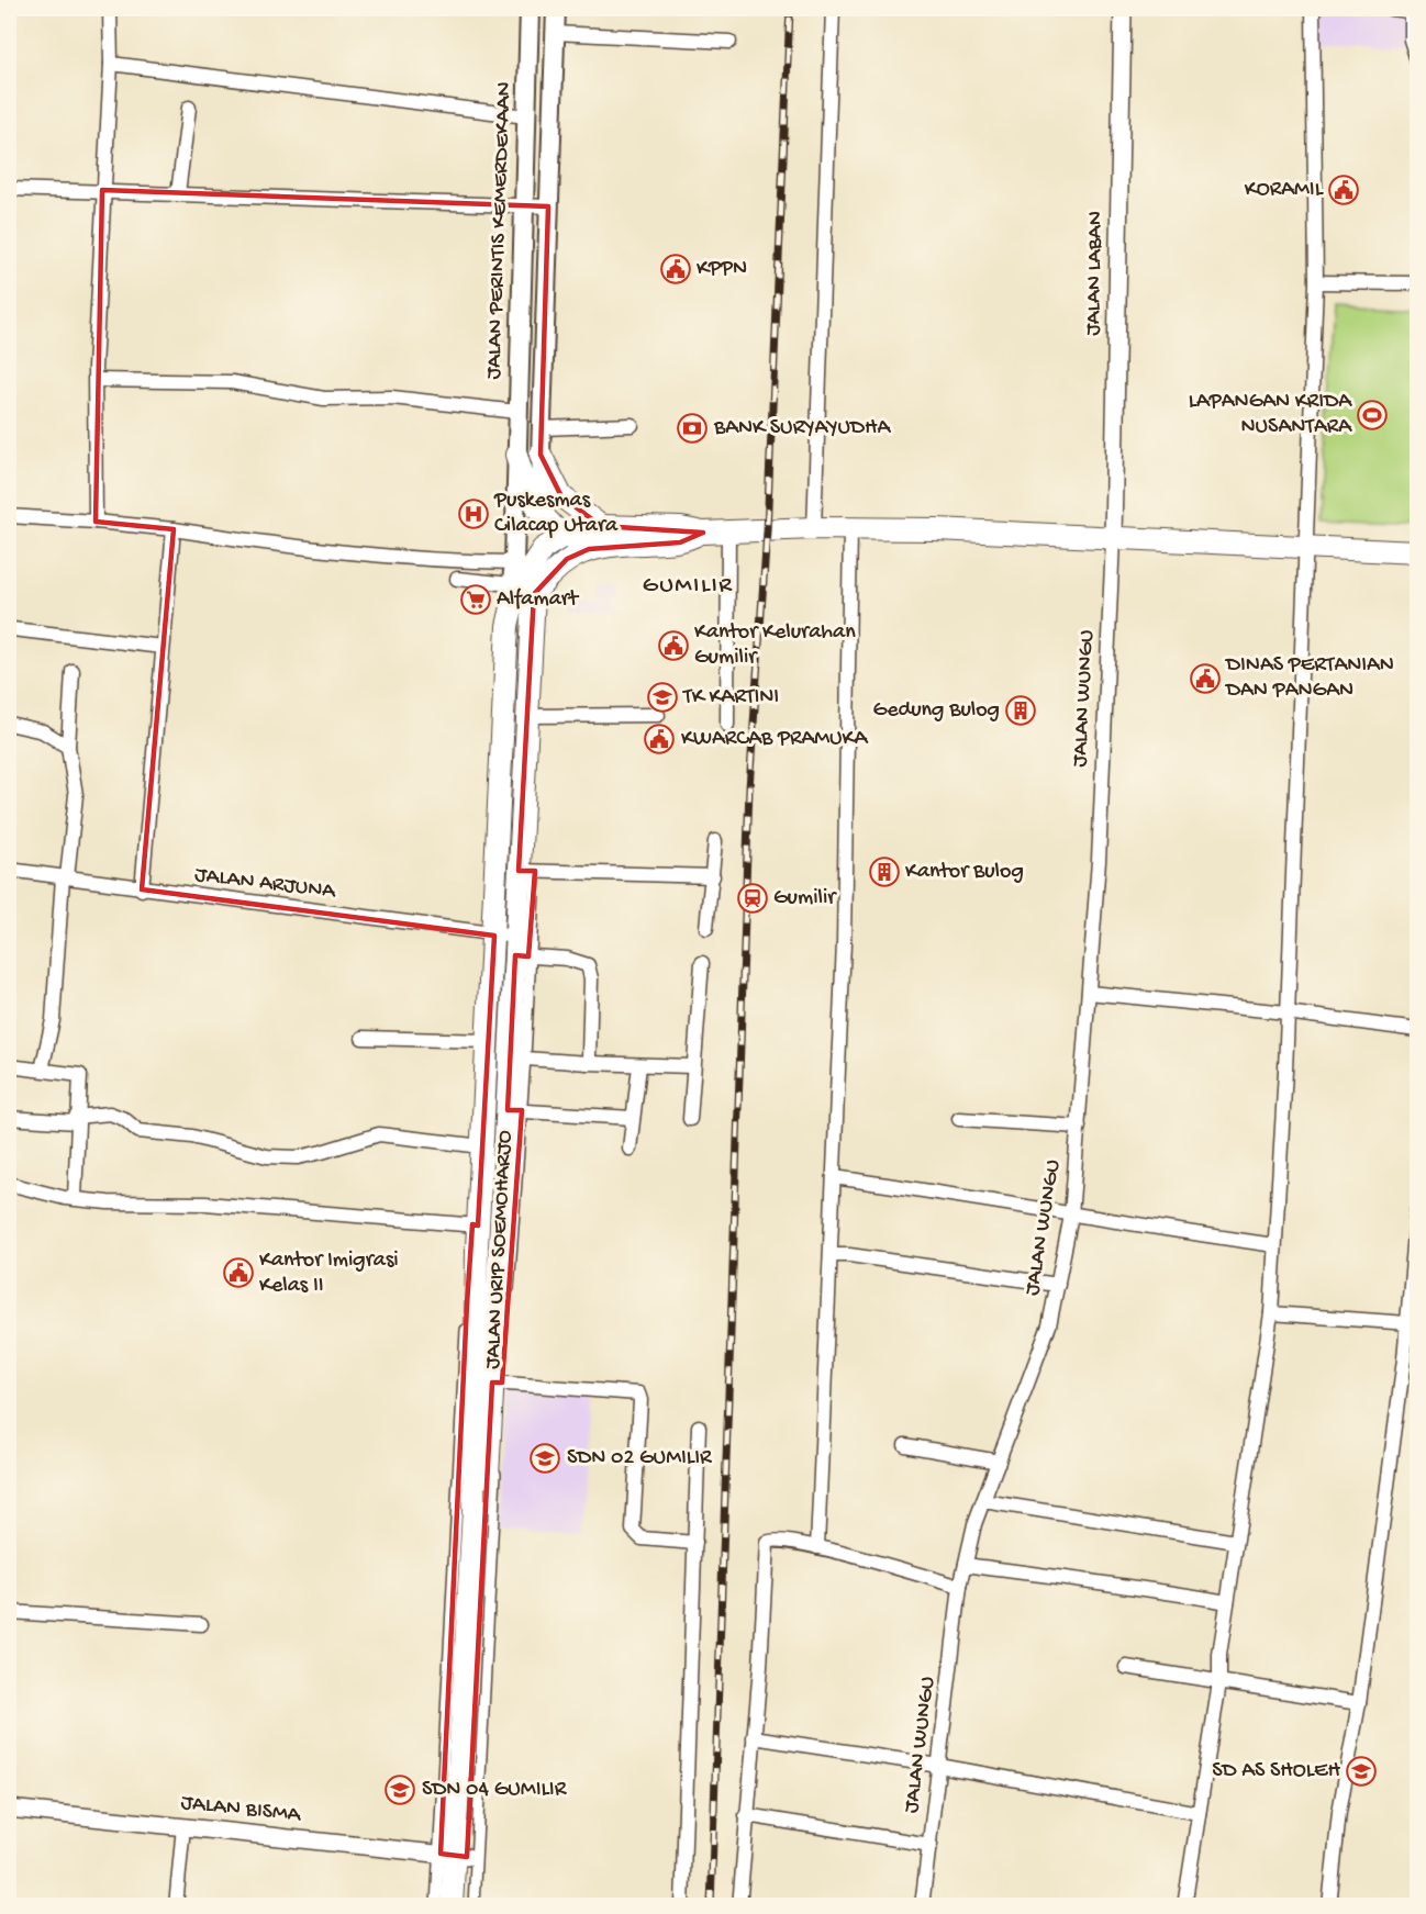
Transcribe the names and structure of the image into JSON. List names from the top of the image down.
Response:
{
  "streets": {
    "highway": ["JALAN URIP SOEMOHARJO"],
    "main road": ["JALAN PERINTIS KEMERDEKAAN"],
    "street": [
      "JALAN LABAN",
      "JALAN WUNGU",
      "JALAN ARJUNA",
      "JALAN BISMA"
    ]
  },
  "crossings": [
    ["JALAN PERINTIS KEMERDEKAAN", "JALAN URIP SOEMOHARJO"],
    ["JALAN LABAN", "JALAN WUNGU"],
    ["JALAN ARJUNA", "JALAN URIP SOEMOHARJO"],
    ["JALAN URIP SOEMOHARJO", "JALAN BISMA"]
  ],
  "districts": ["GUMILIR"],
  "places": {
    "public building": [
      "KORAMIL",
      "KPPN",
      "Kantor Kelurahan Gumilir",
      "DINAS PERTANIAN DAN PANGAN",
      "KWARCAB PRAMUKA",
      "Kantor Imigrasi Kelas II"
    ],
    "sports": ["LAPANGAN KRIDA NUSANTARA"],
    "bank": ["BANK SURYAYUDHA"],
    "hospital": ["Puskesmas Cilacap Utara"],
    "supermarket": ["Alfamart"],
    "school or university": [
      "TK KARTINI",
      "SDN 02 GUMILIR",
      "SD AS SHOLEH",
      "SDN 04 GUMILIR"
    ],
    "building": ["Gedung Bulog", "Kantor Bulog"],
    "station": ["Gumilir"]
  }
}
